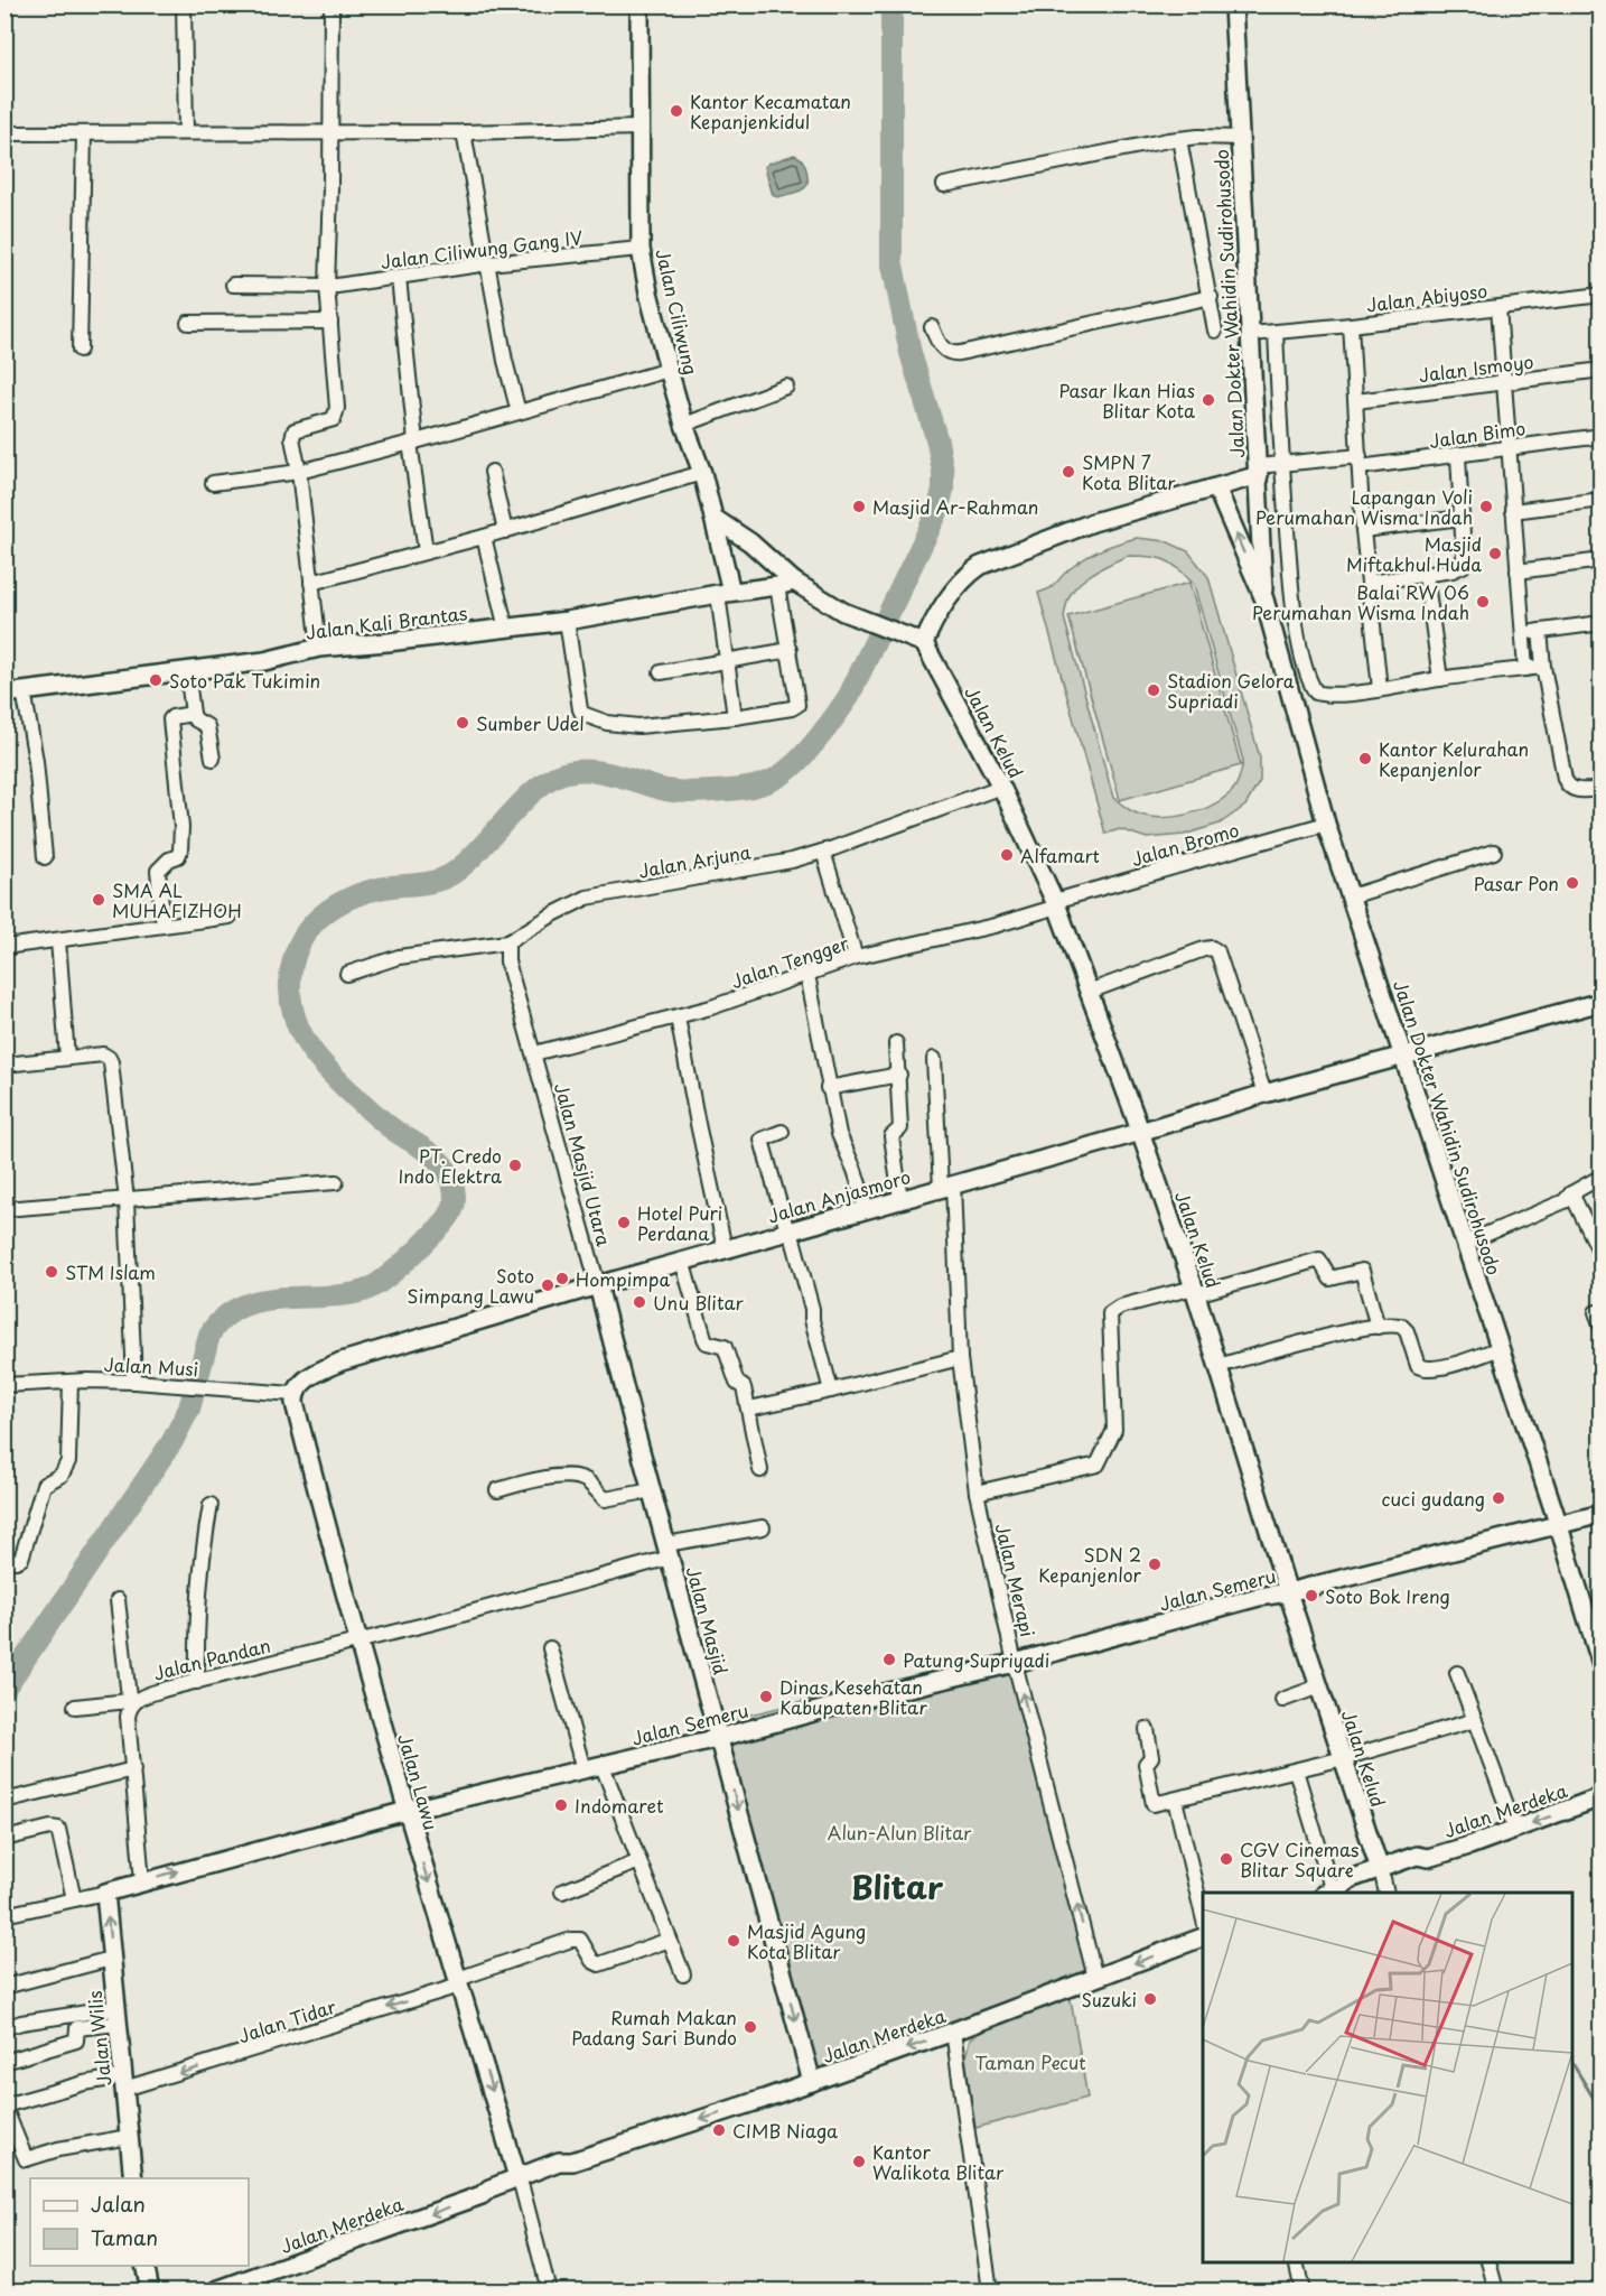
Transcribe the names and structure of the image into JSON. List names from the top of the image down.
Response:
{
  "streets": {
    "main road": [
      "Jalan Dokter Wahidin Sudirohusodo",
      "Jalan Ciliwung",
      "Jalan Kali Brantas",
      "Jalan Kelud",
      "Jalan Anjasmoro",
      "Jalan Semeru",
      "Jalan Masjid",
      "Jalan Lawu",
      "Jalan Merdeka",
      "Jalan Wilis"
    ],
    "street": [
      "Jalan Ciliwung Gang IV",
      "Jalan Abiyoso",
      "Jalan Ismoyo",
      "Jalan Bimo",
      "Jalan Bromo",
      "Jalan Arjuna",
      "Jalan Tengger",
      "Jalan Masjid Utara",
      "Jalan Musi",
      "Jalan Merapi",
      "Jalan Pandan",
      "Jalan Tidar"
    ]
  },
  "crossings": [
    ["Jalan Ciliwung Gang IV", "Jalan Ciliwung"],
    ["Jalan Abiyoso", "Jalan Dokter Wahidin Sudirohusodo"],
    ["Jalan Dokter Wahidin Sudirohusodo", "Jalan Bimo"],
    ["Jalan Dokter Wahidin Sudirohusodo", "Jalan Bromo"],
    ["Jalan Dokter Wahidin Sudirohusodo", "Jalan Anjasmoro"],
    ["Jalan Dokter Wahidin Sudirohusodo", "Jalan Semeru"],
    ["Jalan Ciliwung", "Jalan Kali Brantas"],
    ["Jalan Kelud", "Jalan Bromo"],
    ["Jalan Kelud", "Jalan Arjuna"],
    ["Jalan Kelud", "Jalan Tengger"],
    ["Jalan Kelud", "Jalan Anjasmoro"],
    ["Jalan Kelud", "Jalan Semeru"],
    ["Jalan Kelud", "Jalan Merdeka"],
    ["Jalan Bromo", "Jalan Tengger"],
    ["Jalan Tengger", "Jalan Masjid Utara"],
    ["Jalan Masjid Utara", "Jalan Anjasmoro"],
    ["Jalan Masjid Utara", "Jalan Masjid"],
    ["Jalan Anjasmoro", "Jalan Musi"],
    ["Jalan Anjasmoro", "Jalan Merapi"],
    ["Jalan Anjasmoro", "Jalan Masjid"],
    ["Jalan Anjasmoro", "Jalan Lawu"],
    ["Jalan Musi", "Jalan Lawu"],
    ["Jalan Merapi", "Jalan Semeru"],
    ["Jalan Merapi", "Jalan Merdeka"],
    ["Jalan Semeru", "Jalan Masjid"],
    ["Jalan Semeru", "Jalan Lawu"],
    ["Jalan Semeru", "Jalan Wilis"],
    ["Jalan Masjid", "Jalan Pandan"],
    ["Jalan Masjid", "Jalan Merdeka"],
    ["Jalan Pandan", "Jalan Lawu"],
    ["Jalan Lawu", "Jalan Merdeka"],
    ["Jalan Lawu", "Jalan Tidar"],
    ["Jalan Tidar", "Jalan Wilis"]
  ],
  "one_way": [
    "Jalan Masjid",
    "Jalan Lawu",
    "Jalan Merdeka",
    "Jalan Tidar"
  ],
  "districts": ["Blitar"],
  "parks": ["Alun-Alun Blitar", "Taman Pecut"],
  "places": [
    "Kantor Kecamatan Kepanjenkidul",
    "Pasar Ikan Hias Blitar Kota",
    "SMPN 7 Kota Blitar",
    "Masjid Ar-Rahman",
    "Lapangan Voli Perumahan Wisma Indah",
    "Masjid Miftakhul Huda",
    "Balai RW 06 Perumahan Wisma Indah",
    "Soto Pak Tukimin",
    "Stadion Gelora Supriadi",
    "Sumber Udel",
    "Kantor Kelurahan Kepanjenlor",
    "Alfamart",
    "Pasar Pon",
    "SMA AL MUHAFIZHOH",
    "PT. Credo Indo Elektra",
    "Hotel Puri Perdana",
    "STM Islam",
    "Hompimpa",
    "Soto Simpang Lawu",
    "Unu Blitar",
    "cuci gudang",
    "SDN 2 Kepanjenlor",
    "Soto Bok Ireng",
    "Patung Supriyadi",
    "Dinas Kesehatan Kabupaten Blitar",
    "Indomaret",
    "CGV Cinemas Blitar Square",
    "Masjid Agung Kota Blitar",
    "Suzuki",
    "Rumah Makan Padang Sari Bundo",
    "CIMB Niaga",
    "Kantor Walikota Blitar"
  ],
  "legend": ["Jalan", "Taman"]
}
